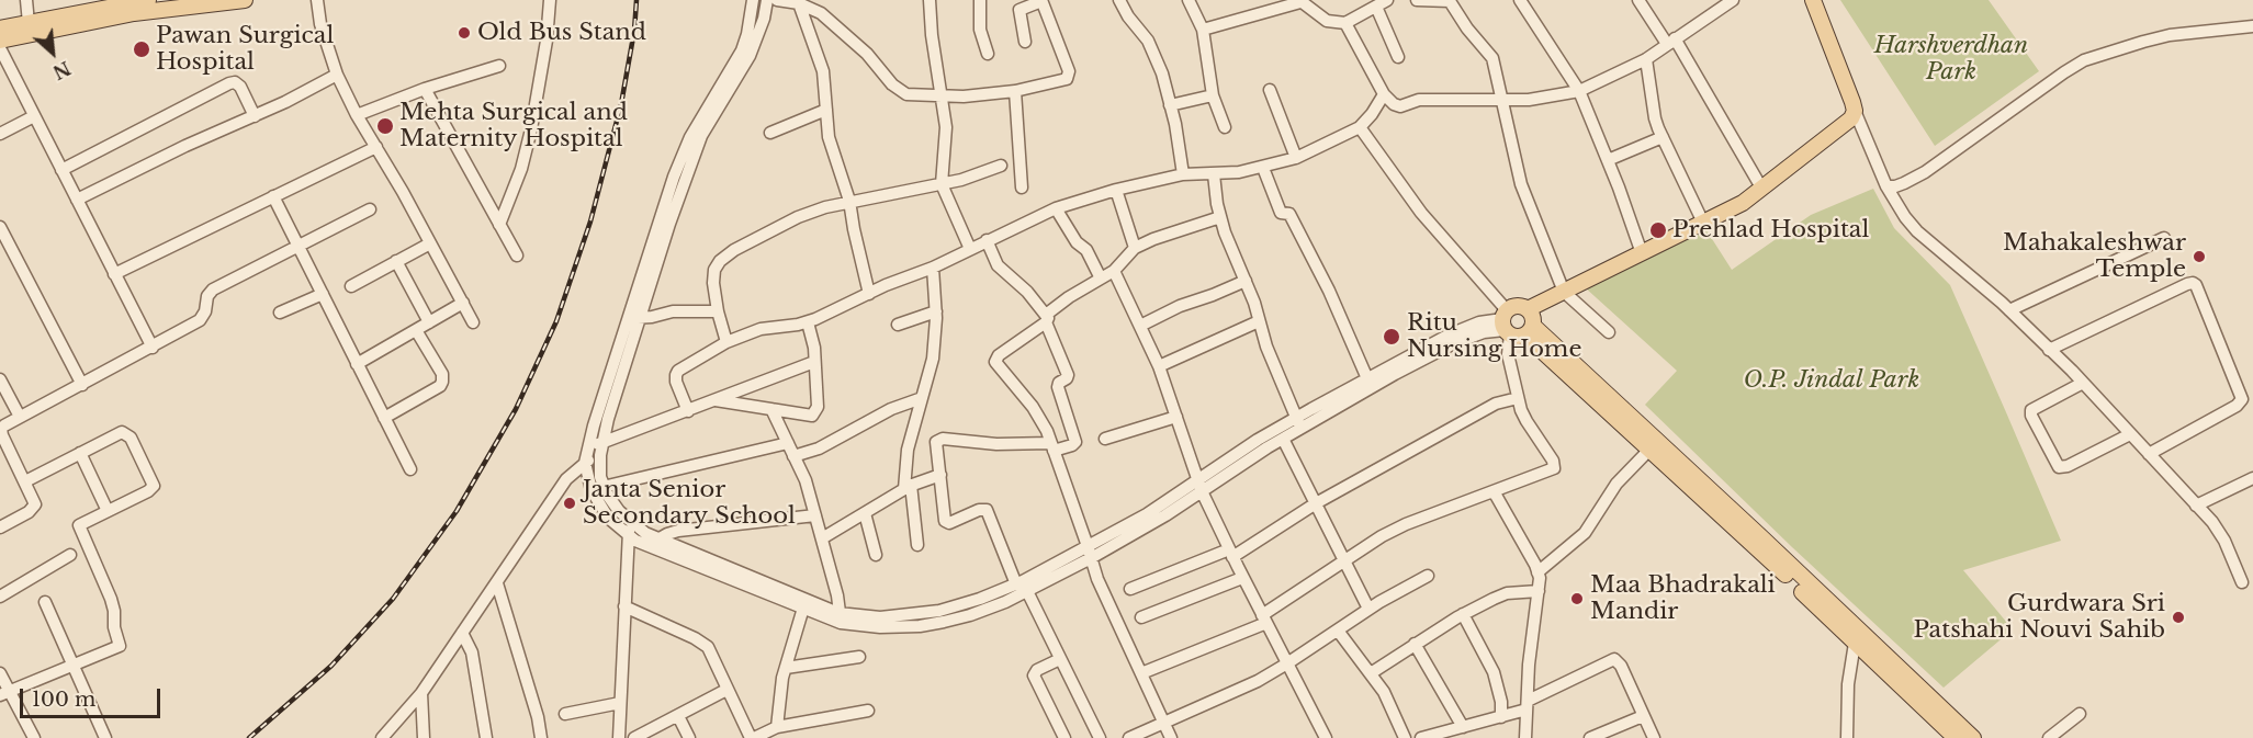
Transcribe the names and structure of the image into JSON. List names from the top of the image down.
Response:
{
  "parks": ["Harshverdhan Park", "O.P. Jindal Park"],
  "places": [
    "Old Bus Stand",
    "Pawan Surgical Hospital",
    "Mehta Surgical and Maternity Hospital",
    "Prehlad Hospital",
    "Mahakaleshwar Temple",
    "Ritu Nursing Home",
    "Janta Senior Secondary School",
    "Maa Bhadrakali Mandir",
    "Gurdwara Sri Patshahi Nouvi Sahib"
  ],
  "scale_bar": "100 m",
  "north": "bottom right"
}
